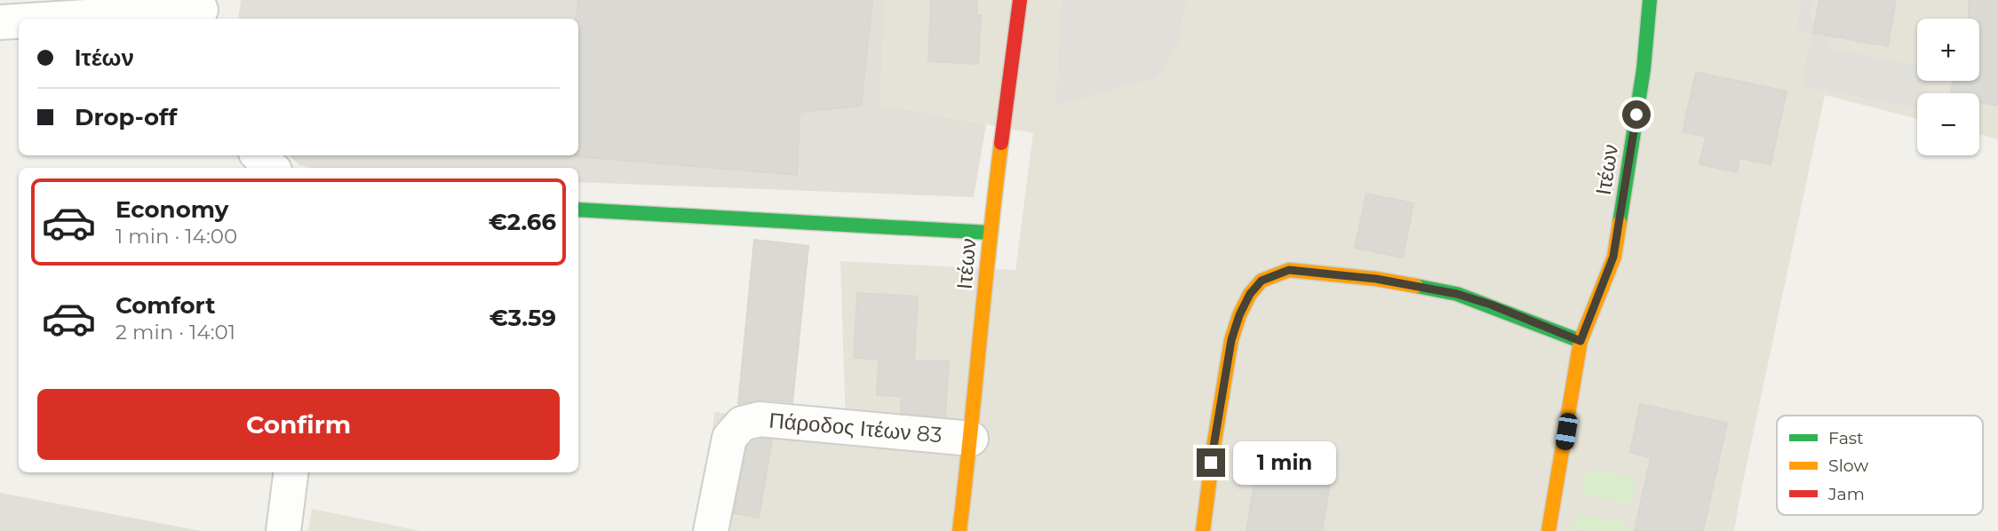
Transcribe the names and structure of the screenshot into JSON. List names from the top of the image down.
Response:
{
  "streets": {
    "street": ["Ιτέων", "Πάροδος Ιτέων 83"]
  },
  "crossings": [
    ["Ιτέων", "Πάροδος Ιτέων 83"]
  ],
  "legend": ["Fast", "Slow", "Jam"],
  "page": {
    "map_buttons": ["+", "−"],
    "banner": ["Ιτέων", "Drop-off"],
    "list": [
      {
        "name": "Economy",
        "note": "1 min · 14:00",
        "value": "€2.66"
      },
      {
        "name": "Comfort",
        "note": "2 min · 14:01",
        "value": "€3.59"
      }
    ],
    "buttons": "Confirm",
    "bubble": "1 min"
  }
}
